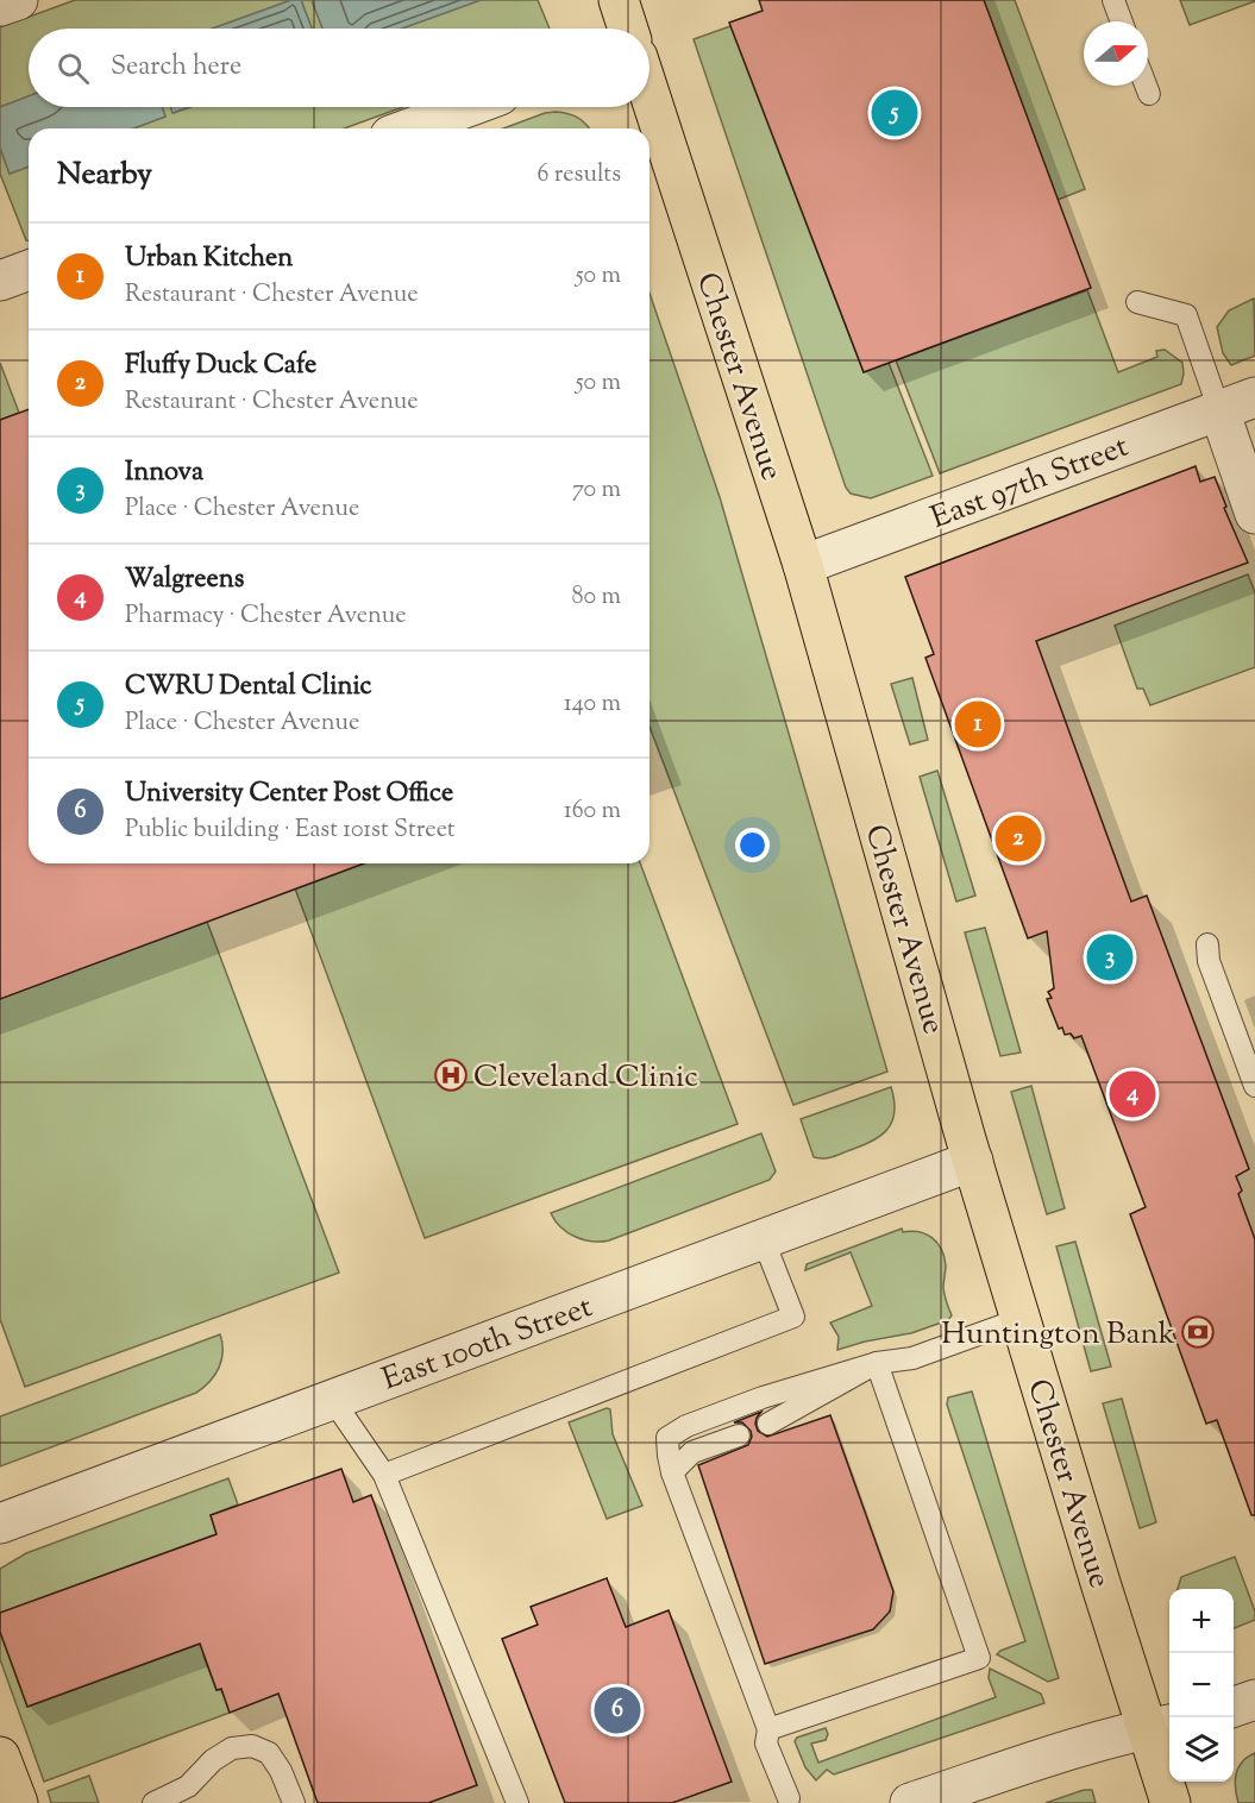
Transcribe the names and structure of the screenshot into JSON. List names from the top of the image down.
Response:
{
  "streets": {
    "main road": ["Chester Avenue"],
    "street": ["East 97th Street", "East 100th Street"]
  },
  "crossings": [
    ["Chester Avenue", "East 97th Street"],
    ["Chester Avenue", "East 100th Street"]
  ],
  "places": {
    "hospital": ["Cleveland Clinic"],
    "bank": ["Huntington Bank"]
  },
  "north": "right",
  "page": {
    "search": "Search here",
    "pins": [
      "5",
      "1",
      "2",
      "3",
      "4",
      "6"
    ],
    "heading": ["Nearby", "6 results"],
    "list": [
      {
        "mark": "1",
        "name": "Urban Kitchen",
        "note": "Restaurant · Chester Avenue",
        "value": "50 m"
      },
      {
        "mark": "2",
        "name": "Fluffy Duck Cafe",
        "note": "Restaurant · Chester Avenue",
        "value": "50 m"
      },
      {
        "mark": "3",
        "name": "Innova",
        "note": "Place · Chester Avenue",
        "value": "70 m"
      },
      {
        "mark": "4",
        "name": "Walgreens",
        "note": "Pharmacy · Chester Avenue",
        "value": "80 m"
      },
      {
        "mark": "5",
        "name": "CWRU Dental Clinic",
        "note": "Place · Chester Avenue",
        "value": "140 m"
      },
      {
        "mark": "6",
        "name": "University Center Post Office",
        "note": "Public building · East 101st Street",
        "value": "160 m"
      }
    ],
    "map_buttons": ["+", "−"]
  }
}
